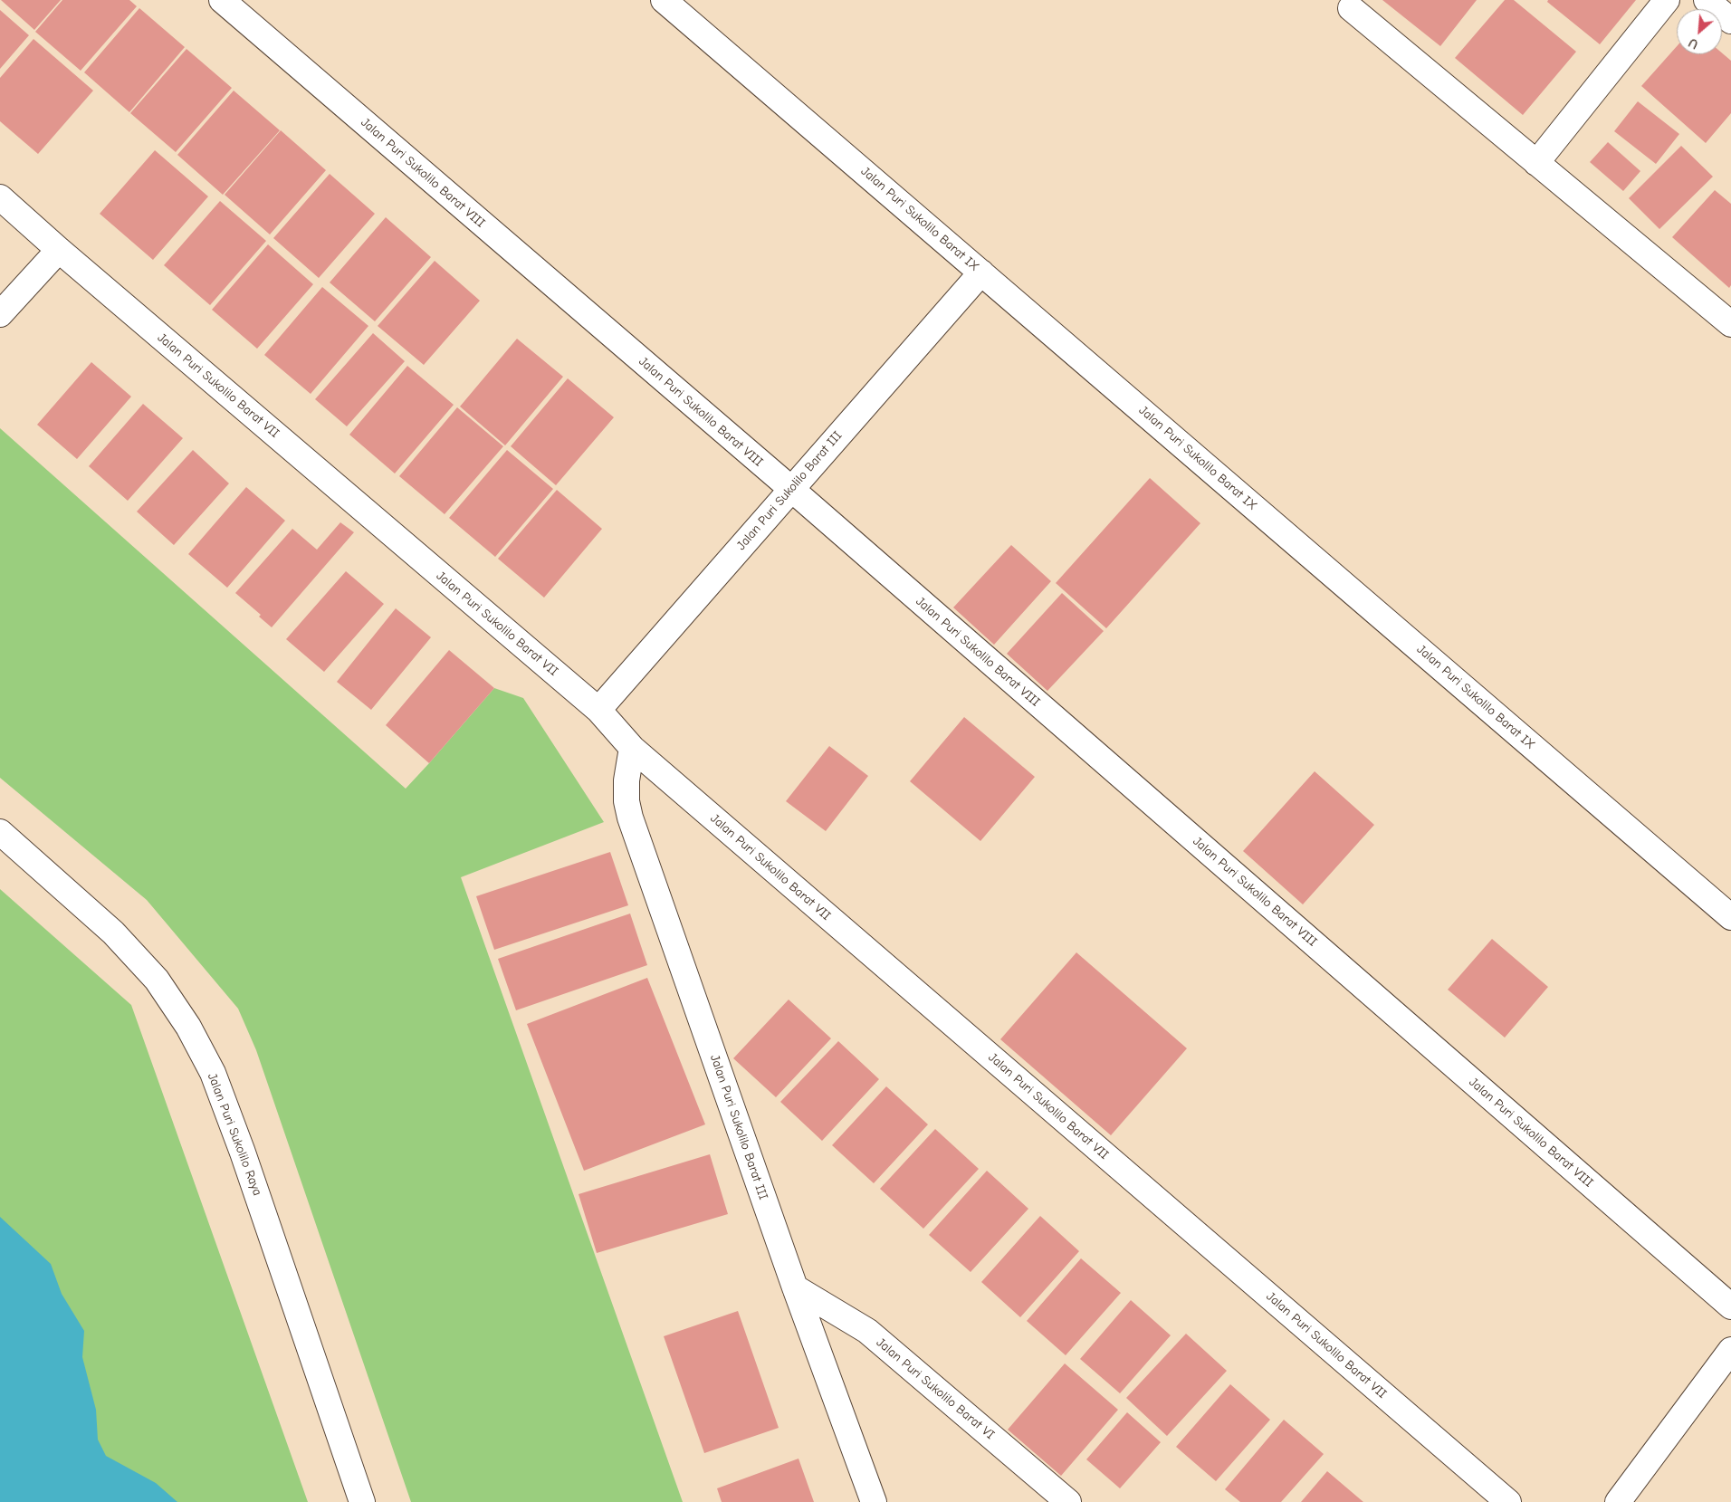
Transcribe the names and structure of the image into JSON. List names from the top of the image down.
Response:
{
  "streets": {
    "street": [
      "Jalan Puri Sukolilo Barat VIII",
      "Jalan Puri Sukolilo Barat IX",
      "Jalan Puri Sukolilo Barat VII",
      "Jalan Puri Sukolilo Barat III",
      "Jalan Puri Sukolilo Raya",
      "Jalan Puri Sukolilo Barat VI"
    ]
  },
  "crossings": [
    ["Jalan Puri Sukolilo Barat VIII", "Jalan Puri Sukolilo Barat III"],
    ["Jalan Puri Sukolilo Barat IX", "Jalan Puri Sukolilo Barat III"],
    ["Jalan Puri Sukolilo Barat VII", "Jalan Puri Sukolilo Barat III"],
    ["Jalan Puri Sukolilo Barat III", "Jalan Puri Sukolilo Barat VI"]
  ],
  "north": "bottom left"
}
